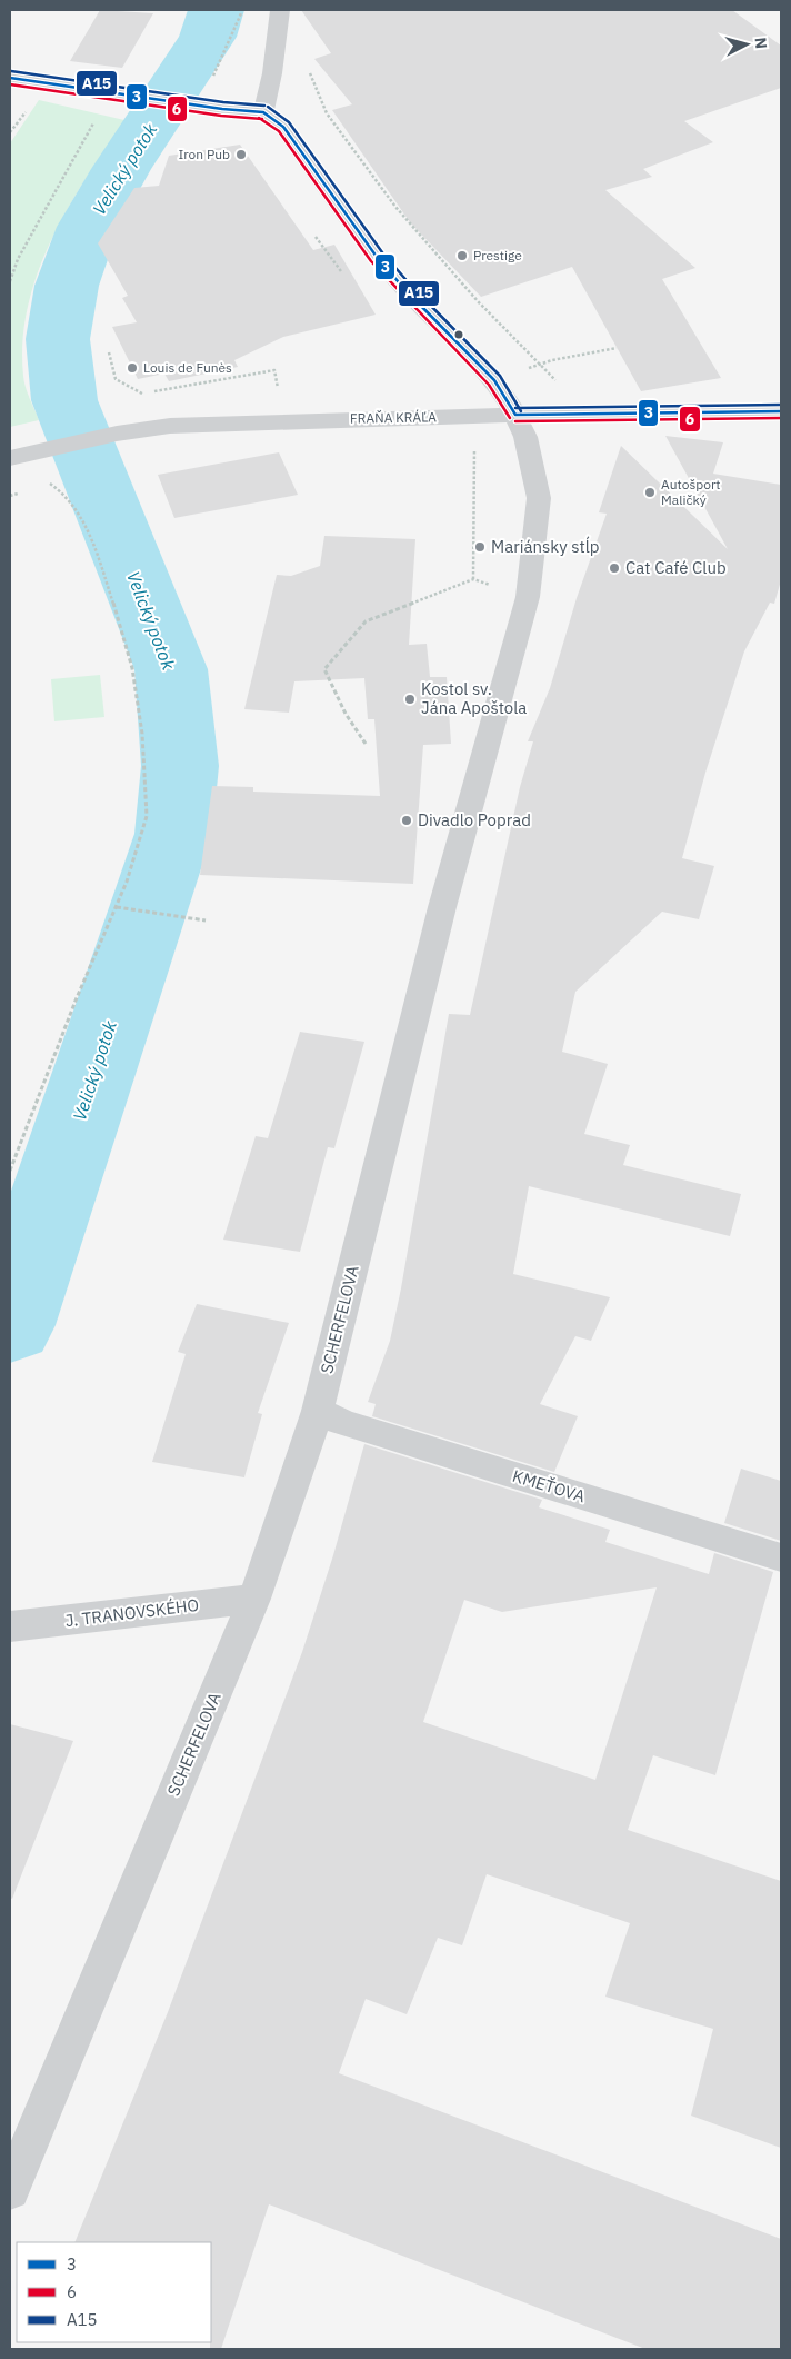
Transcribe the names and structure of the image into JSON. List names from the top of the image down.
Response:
{
  "streets": {
    "street": [
      "FRAŇA KRÁĽA",
      "SCHERFELOVA",
      "KMEŤOVA",
      "J. TRANOVSKÉHO"
    ]
  },
  "crossings": [
    ["FRAŇA KRÁĽA", "SCHERFELOVA"],
    ["SCHERFELOVA", "KMEŤOVA"],
    ["SCHERFELOVA", "J. TRANOVSKÉHO"]
  ],
  "water": ["Velický potok"],
  "places": [
    "Iron Pub",
    "Prestige",
    "Louis de Funès",
    "Autošport Maličký",
    "Mariánsky stĺp",
    "Cat Café Club",
    "Kostol sv. Jána Apoštola",
    "Divadlo Poprad"
  ],
  "lines": ["transit line A15", "transit line 3", "transit line 6"],
  "legend": ["3", "6", "A15"],
  "north": "right"
}
